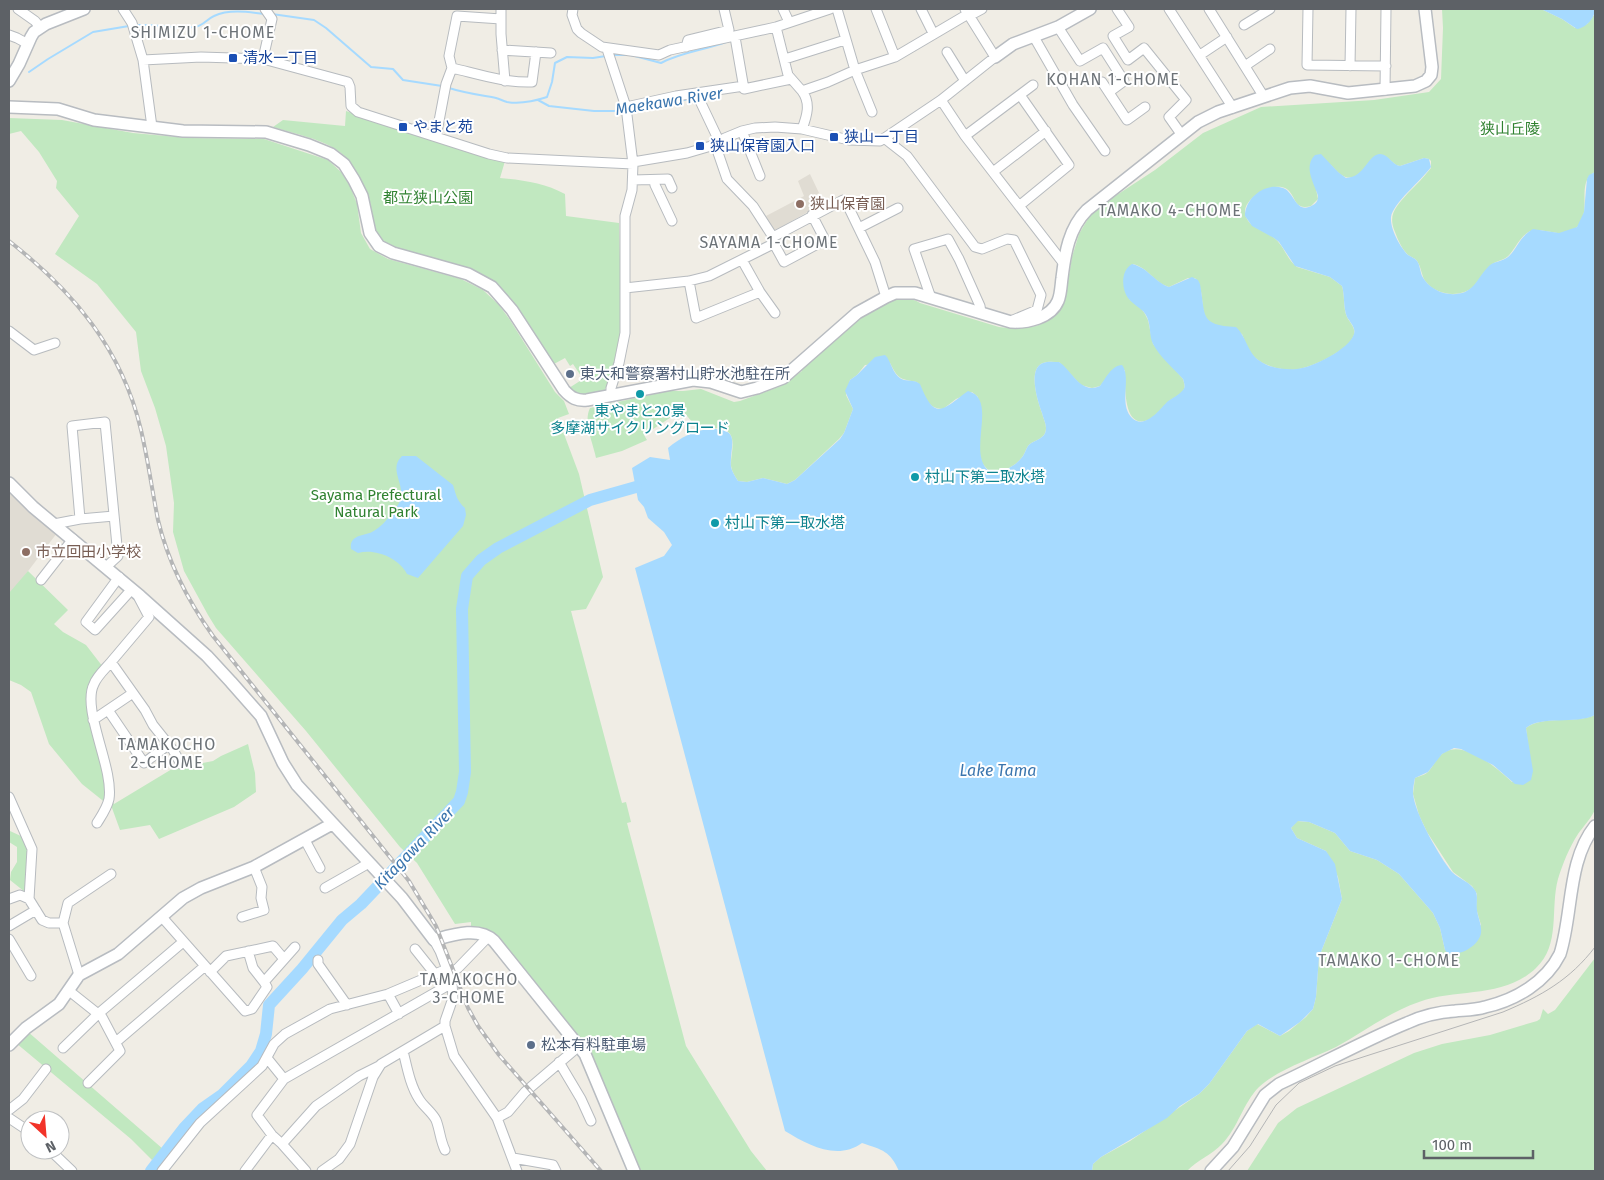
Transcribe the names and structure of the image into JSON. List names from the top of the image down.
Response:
{
  "districts": [
    "SHIMIZU 1-CHOME",
    "KOHAN 1-CHOME",
    "TAMAKO 4-CHOME",
    "SAYAMA 1-CHOME",
    "TAMAKOCHO 2-CHOME",
    "TAMAKO 1-CHOME",
    "TAMAKOCHO 3-CHOME"
  ],
  "water": ["Maekawa River", "Lake Tama", "Kitagawa River"],
  "parks": ["狭山丘陵", "都立狭山公園", "Sayama Prefectural Natural Park"],
  "places": {
    "transit": [
      "清水一丁目",
      "やまと苑",
      "狭山一丁目",
      "狭山保育園入口"
    ],
    "other": [
      "狭山保育園",
      "東大和警察署村山貯水池駐在所",
      "東やまと20景 多摩湖サイクリングロード",
      "村山下第二取水塔",
      "村山下第一取水塔",
      "市立回田小学校",
      "松本有料駐車場"
    ]
  },
  "scale_bar": "100 m",
  "north": "bottom right"
}
